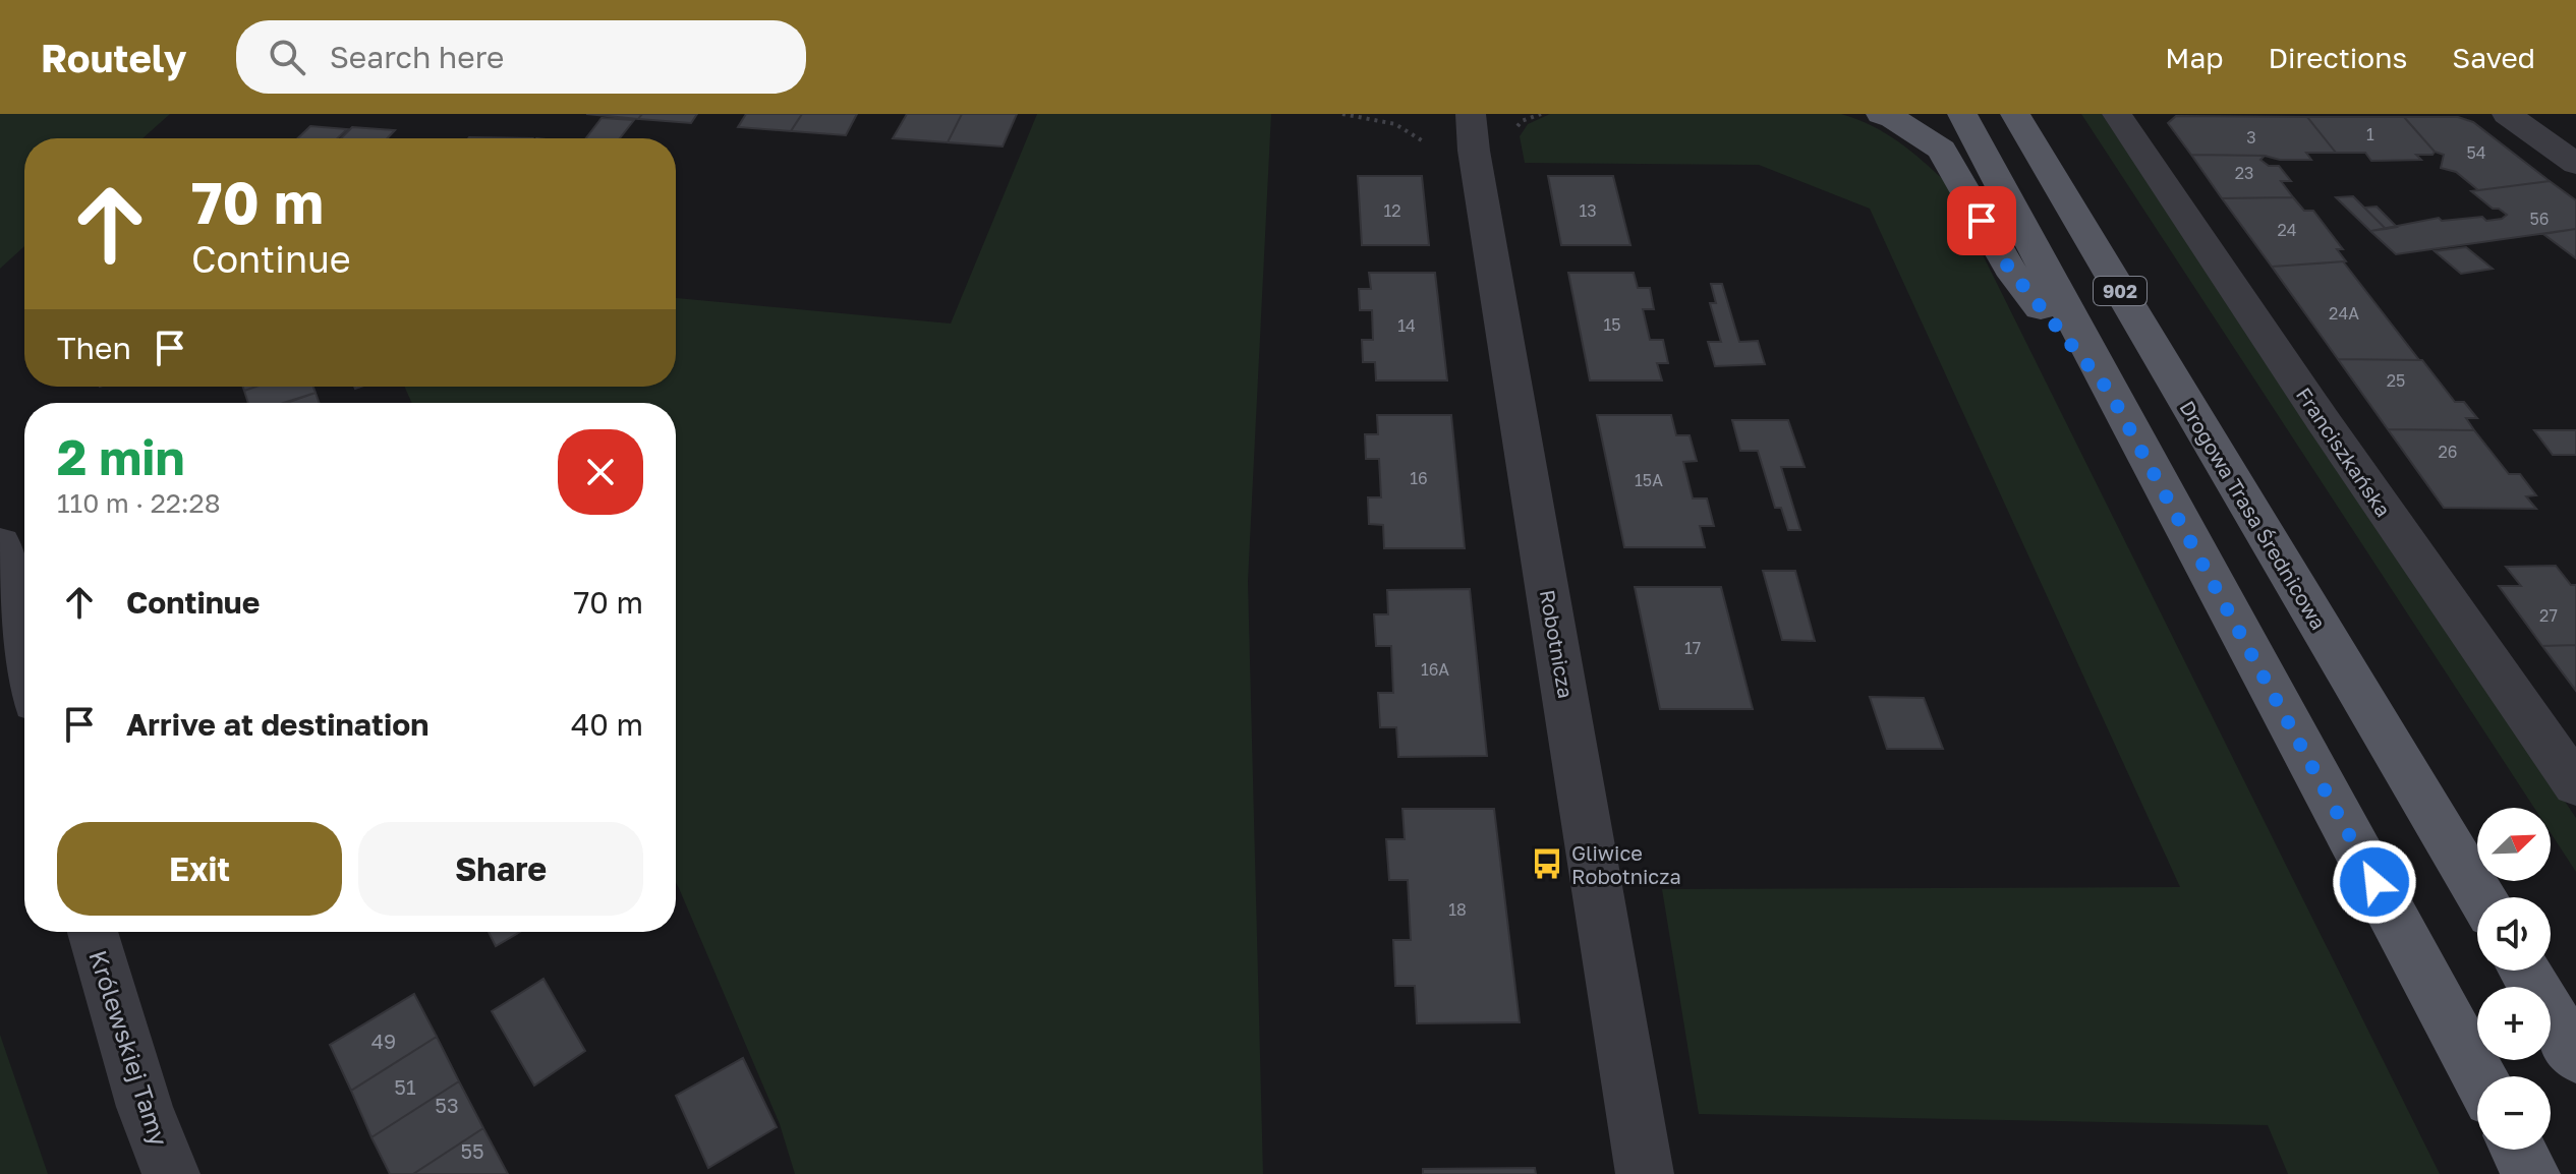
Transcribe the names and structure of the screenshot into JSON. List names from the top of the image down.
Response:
{
  "streets": {
    "main road": ["902", "Drogowa Trasa Średnicowa"],
    "street": ["Franciszkańska", "Robotnicza", "Królewskiej Tamy"]
  },
  "places": {
    "bus stop": ["Gliwice Robotnicza"]
  },
  "house_numbers": [
    "1",
    "3",
    "54",
    "23",
    "12",
    "13",
    "56",
    "24",
    "24A",
    "15",
    "14",
    "25",
    "26",
    "16",
    "15A",
    "27",
    "17",
    "16A",
    "18",
    "49",
    "51",
    "53",
    "55"
  ],
  "north": "top right",
  "page": {
    "header": "Routely",
    "search": "Search here",
    "nav": ["Map", "Directions", "Saved"],
    "turn": ["70 m", "Continue"],
    "then": "Then",
    "heading": ["2 min", "110 m · 22:28"],
    "list": [
      {
        "name": "Continue",
        "value": "70 m"
      },
      {
        "name": "Arrive at destination",
        "value": "40 m"
      }
    ],
    "buttons": ["Exit", "Share"],
    "map_buttons": ["+", "−"]
  }
}
